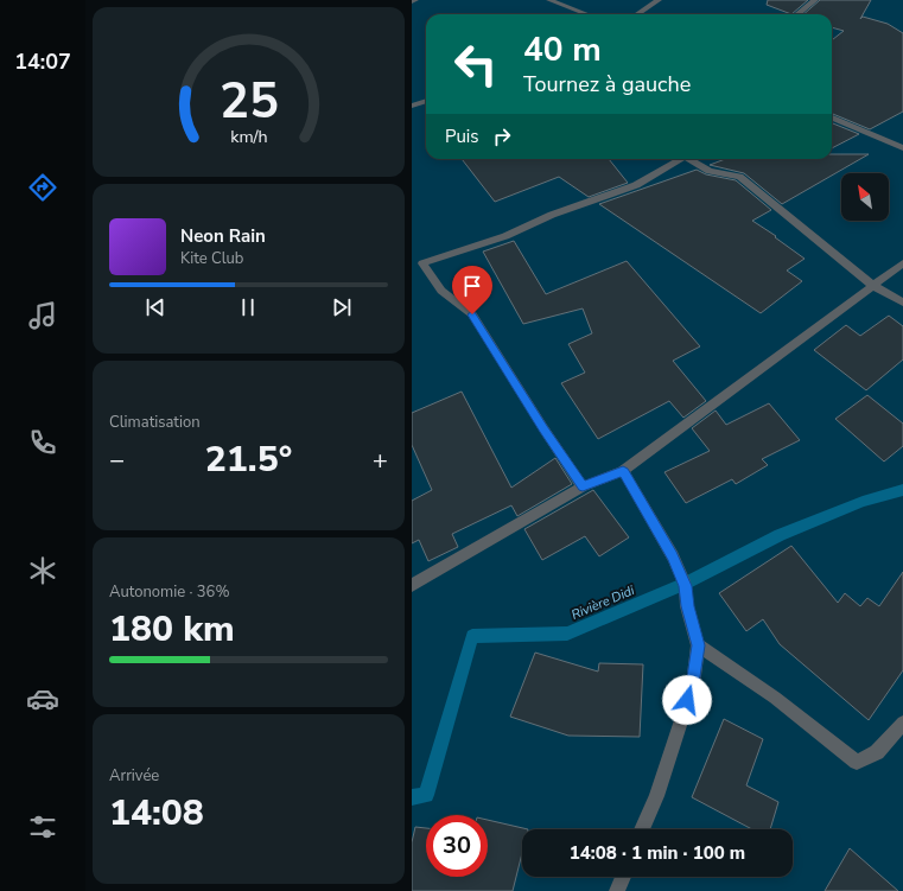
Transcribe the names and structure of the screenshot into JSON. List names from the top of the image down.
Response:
{
  "water": ["Rivière Didi"],
  "north": "top left",
  "page": {
    "tabs": "14:07",
    "turn": ["40 m", "Tournez à gauche"],
    "then": "Puis",
    "song": ["Neon Rain", "Kite Club"],
    "tile": [
      "Climatisation",
      ["Autonomie · 36%", "180 km"],
      ["Arrivée", "14:08"]
    ],
    "heat": ["−", "21.5°", "+"],
    "limit": "30",
    "trip": "14:08 · 1 min · 100 m",
    "gauge": ["25", "km/h"]
  }
}
